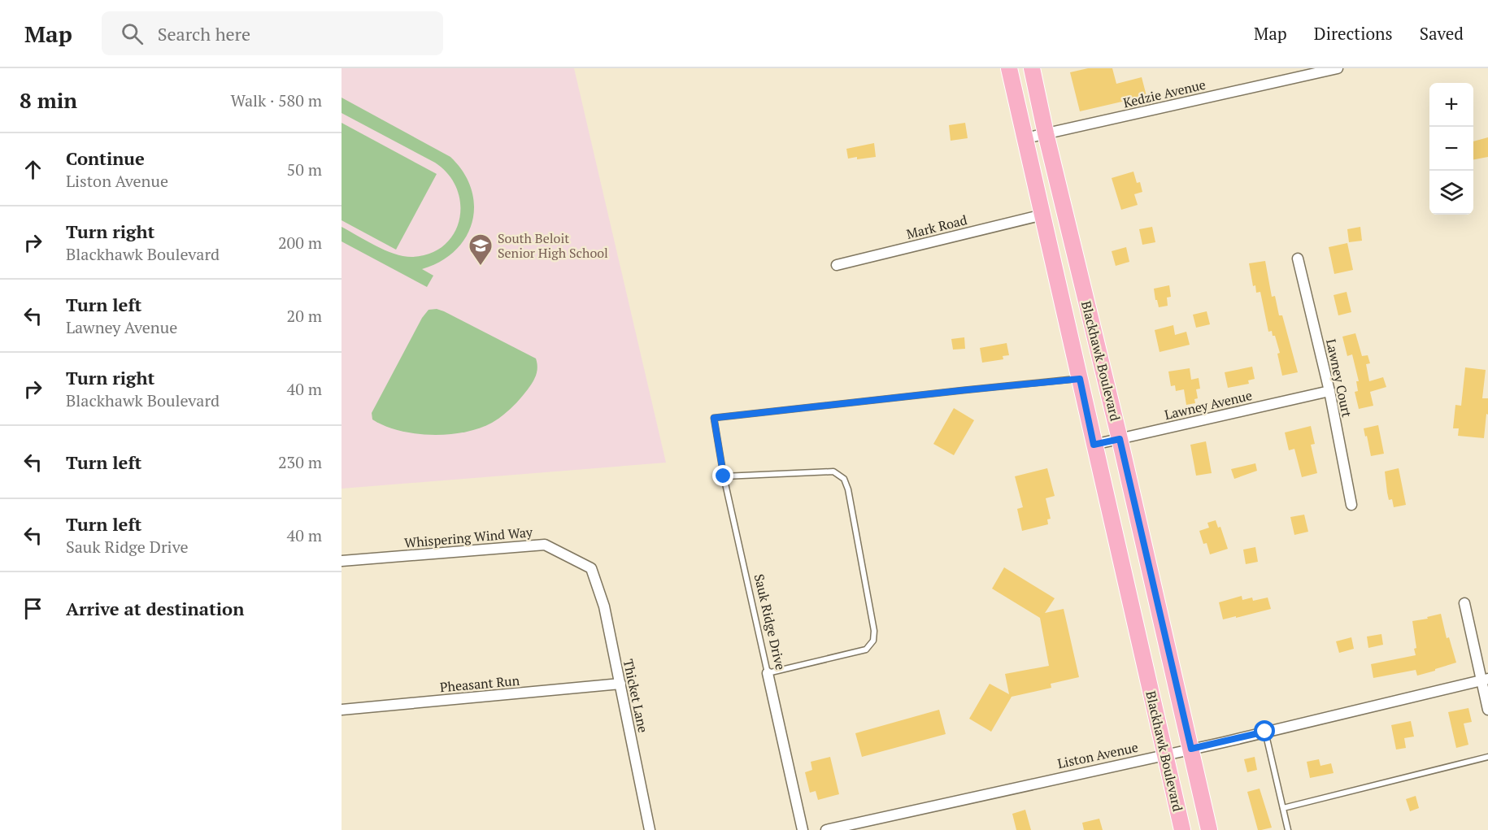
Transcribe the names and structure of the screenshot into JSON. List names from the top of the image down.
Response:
{
  "streets": {
    "main road": ["Blackhawk Boulevard"],
    "street": [
      "Kedzie Avenue",
      "Mark Road",
      "Lawney Court",
      "Lawney Avenue",
      "Whispering Wind Way",
      "Sauk Ridge Drive",
      "Pheasant Run",
      "Thicket Lane",
      "Liston Avenue"
    ]
  },
  "crossings": [
    ["Kedzie Avenue", "Blackhawk Boulevard"],
    ["Mark Road", "Blackhawk Boulevard"],
    ["Blackhawk Boulevard", "Lawney Avenue"],
    ["Blackhawk Boulevard", "Sauk Ridge Drive"],
    ["Blackhawk Boulevard", "Liston Avenue"],
    ["Lawney Court", "Lawney Avenue"],
    ["Whispering Wind Way", "Thicket Lane"],
    ["Pheasant Run", "Thicket Lane"]
  ],
  "places": {
    "school or university": ["South Beloit Senior High School"]
  },
  "page": {
    "header": "Map",
    "search": "Search here",
    "nav": ["Map", "Directions", "Saved"],
    "heading": ["8 min", "Walk · 580 m"],
    "map_buttons": ["+", "−"],
    "list": [
      ["Continue", "Liston Avenue", "50 m"],
      ["Turn right", "Blackhawk Boulevard", "200 m"],
      ["Turn left", "Lawney Avenue", "20 m"],
      ["Turn right", "Blackhawk Boulevard", "40 m"],
      ["Turn left", "230 m"],
      ["Turn left", "Sauk Ridge Drive", "40 m"],
      "Arrive at destination"
    ]
  }
}
